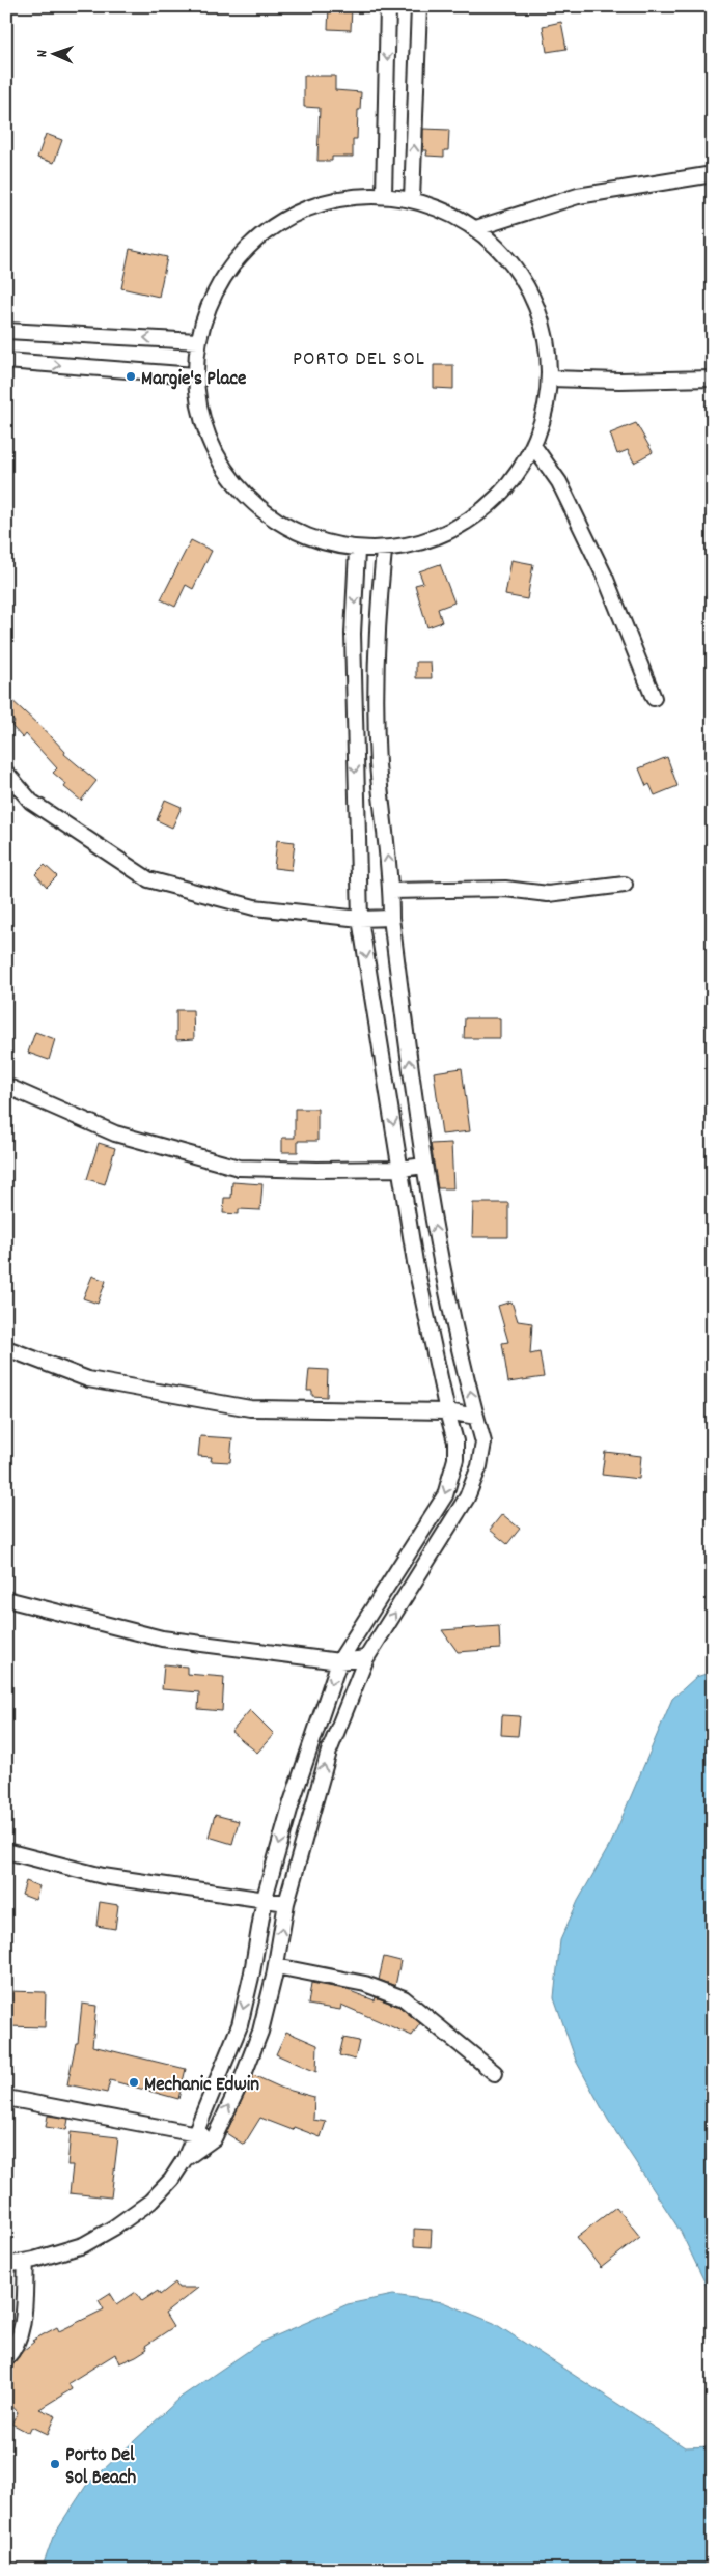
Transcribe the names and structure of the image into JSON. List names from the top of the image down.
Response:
{
  "districts": ["PORTO DEL SOL"],
  "places": ["Margie's Place", "Mechanic Edwin", "Porto Del Sol Beach"],
  "north": "left"
}
